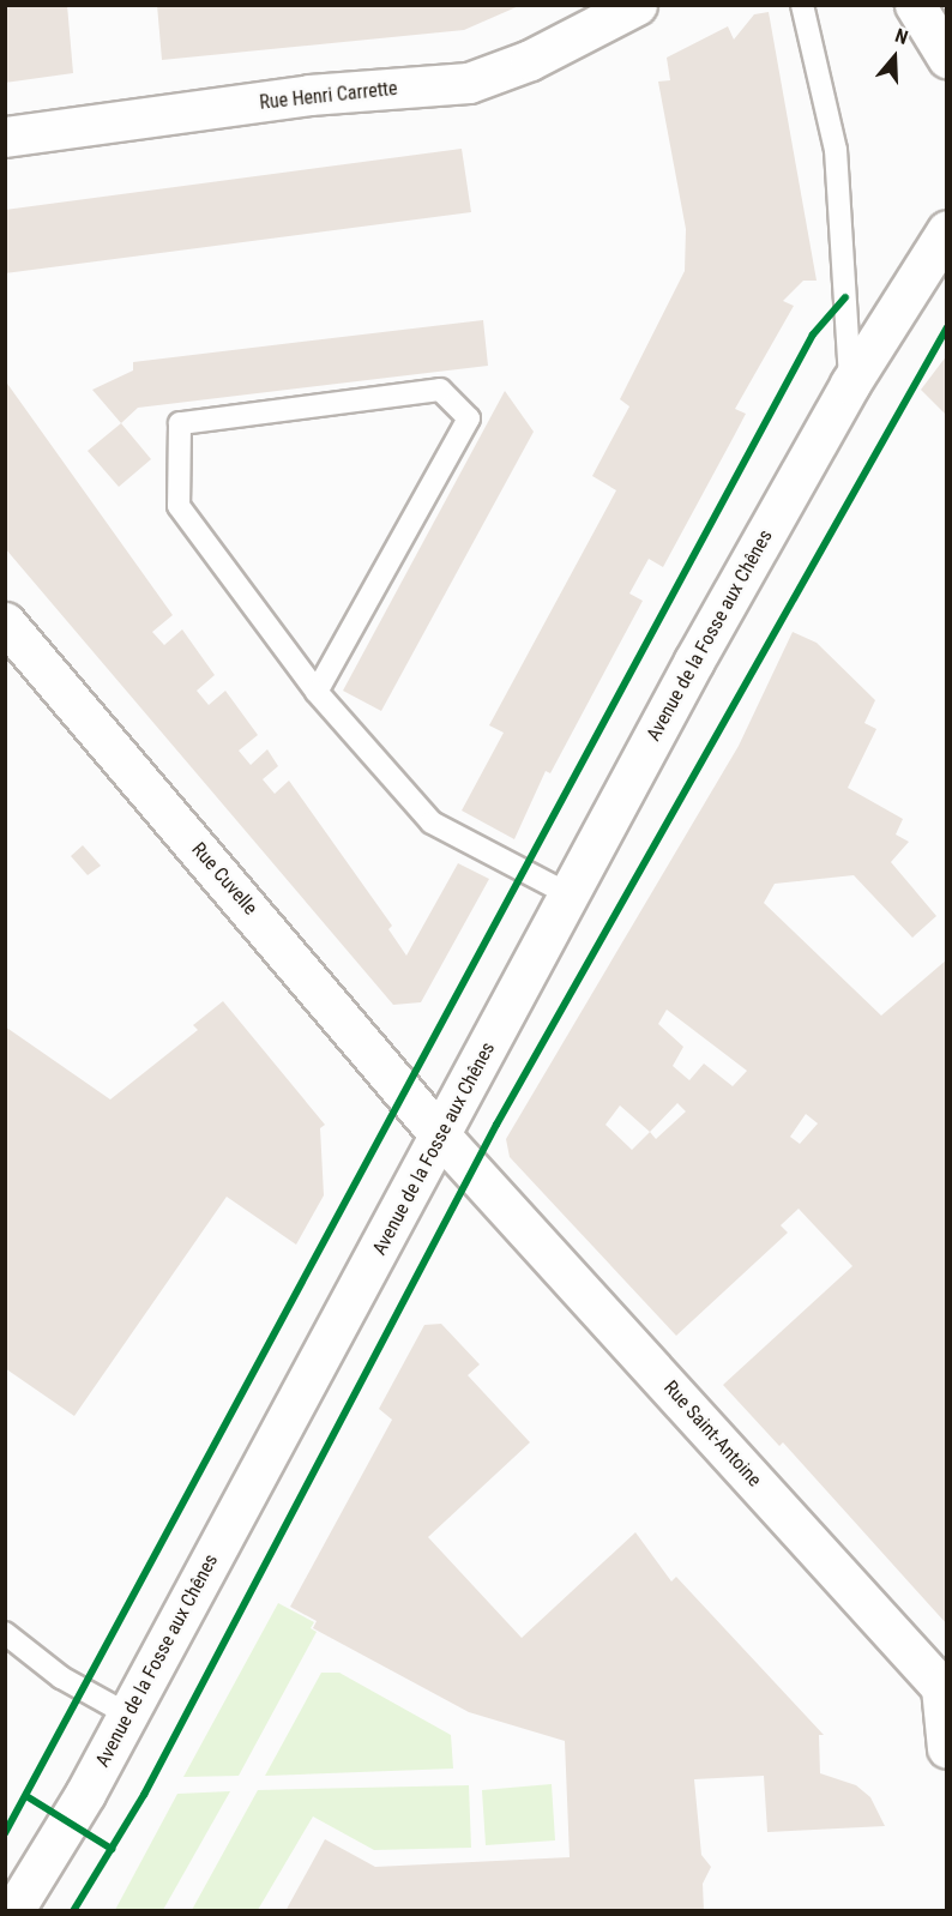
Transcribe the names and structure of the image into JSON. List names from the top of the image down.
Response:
{
  "streets": {
    "street": [
      "Rue Henri Carrette",
      "Avenue de la Fosse aux Chênes",
      "Rue Cuvelle",
      "Rue Saint-Antoine"
    ]
  },
  "crossings": [
    ["Avenue de la Fosse aux Chênes", "Rue Cuvelle"],
    ["Avenue de la Fosse aux Chênes", "Rue Saint-Antoine"],
    ["Rue Cuvelle", "Rue Saint-Antoine"]
  ],
  "north": "top"
}
